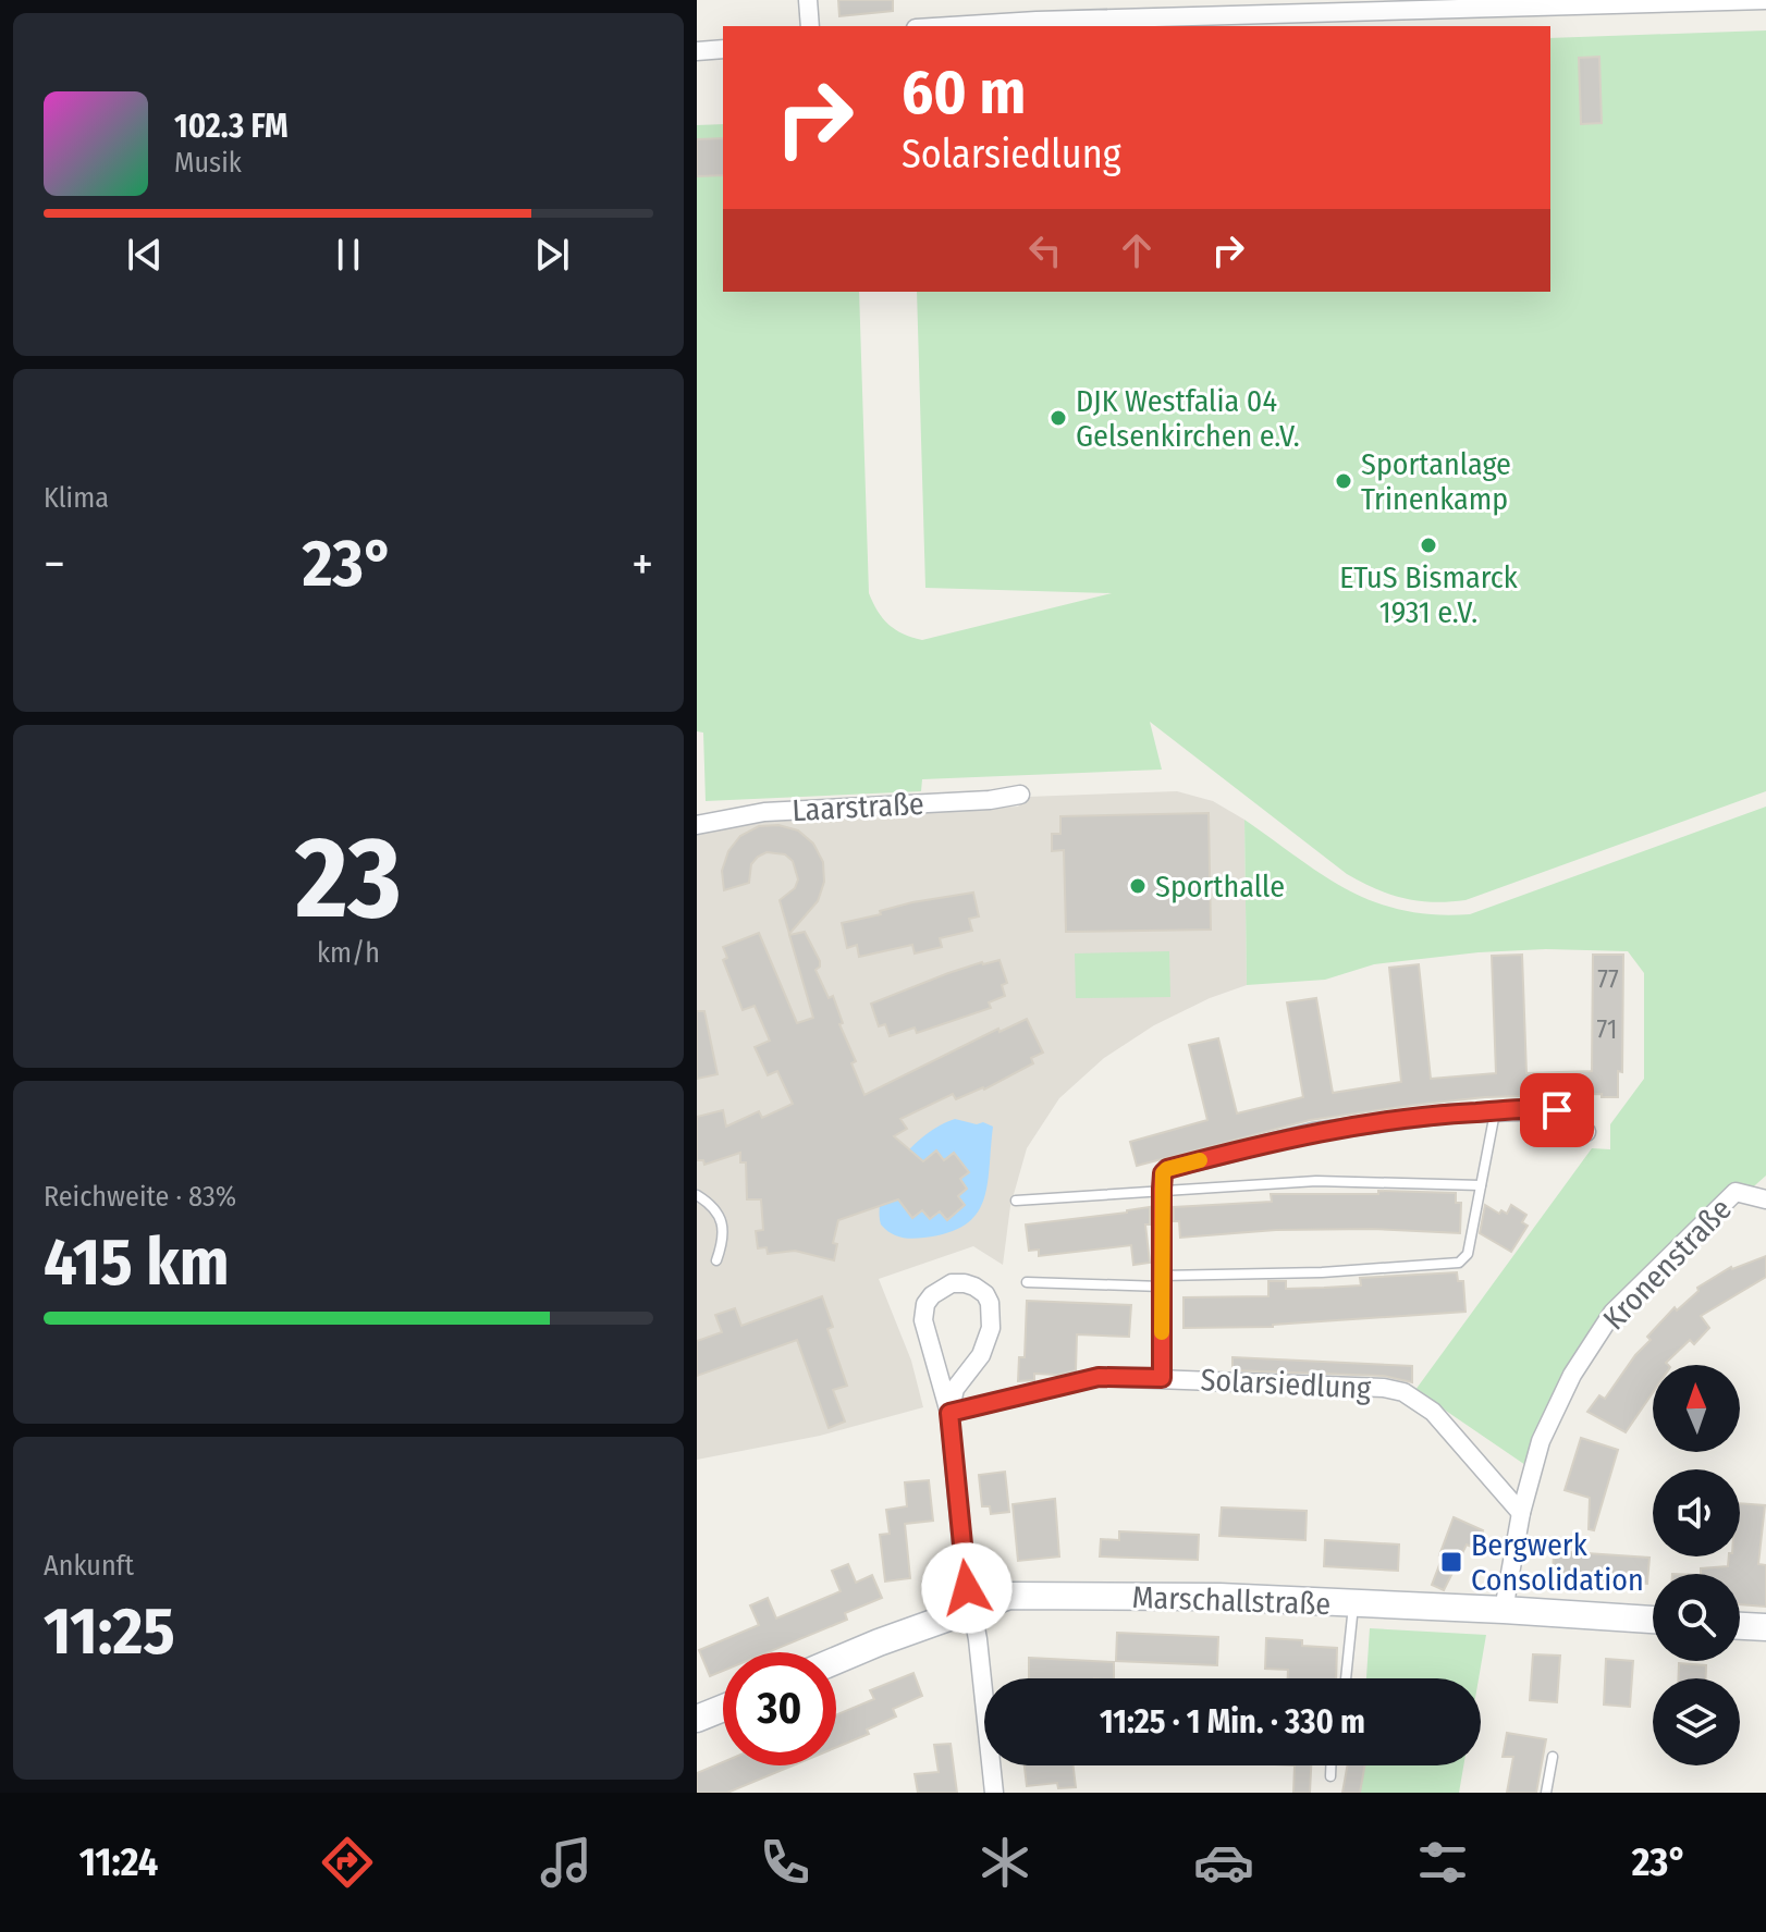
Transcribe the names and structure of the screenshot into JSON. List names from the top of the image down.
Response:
{
  "streets": {
    "street": [
      "Laarstraße",
      "Kronenstraße",
      "Solarsiedlung",
      "Marschallstraße"
    ]
  },
  "crossings": [
    ["Kronenstraße", "Solarsiedlung"],
    ["Kronenstraße", "Marschallstraße"]
  ],
  "places": {
    "other": [
      "DJK Westfalia 04 Gelsenkirchen e.V.",
      "Sportanlage Trinenkamp",
      "ETuS Bismarck 1931 e.V.",
      "Sporthalle"
    ],
    "transit": ["Bergwerk Consolidation"]
  },
  "house_numbers": ["77", "71"],
  "north": "top",
  "page": {
    "turn": ["60 m", "Solarsiedlung"],
    "song": ["102.3 FM", "Musik"],
    "tile": [
      "Klima",
      ["23", "km/h"],
      ["Reichweite · 83%", "415 km"],
      ["Ankunft", "11:25"]
    ],
    "heat": ["−", "23°", "+"],
    "limit": "30",
    "trip": "11:25 · 1 Min. · 330 m",
    "tabs": ["11:24", "23°"]
  }
}
